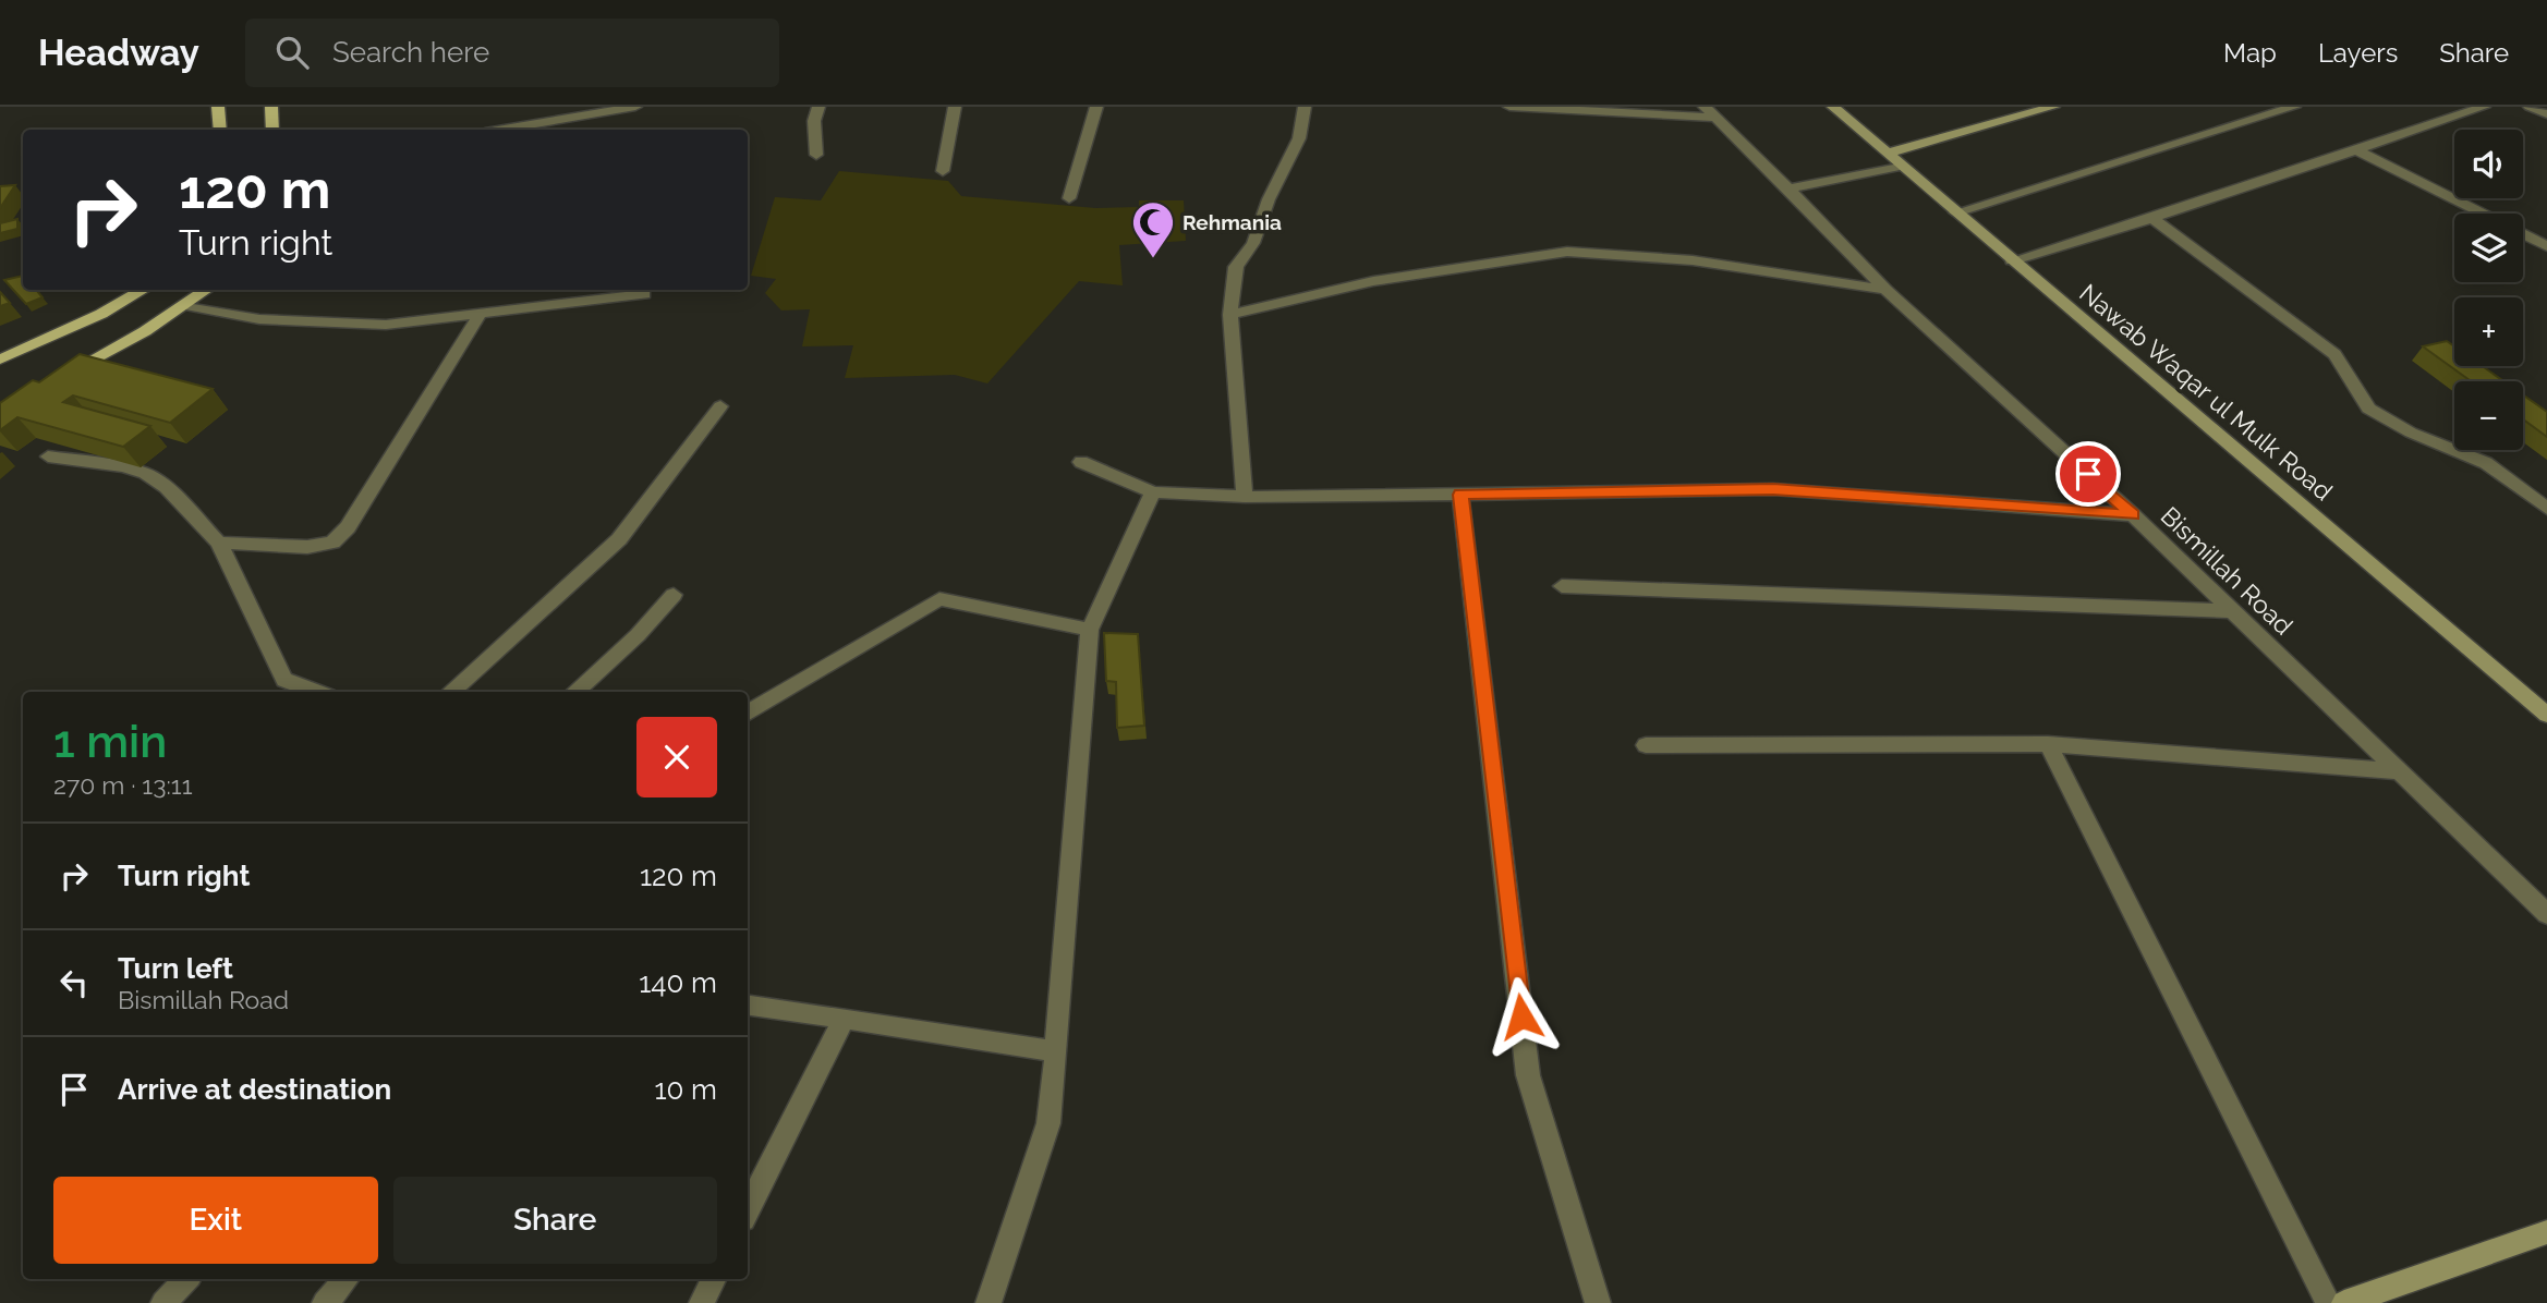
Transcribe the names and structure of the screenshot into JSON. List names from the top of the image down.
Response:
{
  "streets": {
    "street": ["Nawab Waqar ul Mulk Road", "Bismillah Road"]
  },
  "places": {
    "mosque": ["Rehmania"]
  },
  "page": {
    "header": "Headway",
    "search": "Search here",
    "nav": ["Map", "Layers", "Share"],
    "map_buttons": ["+", "−"],
    "turn": ["120 m", "Turn right"],
    "heading": ["1 min", "270 m · 13:11"],
    "list": [
      {
        "name": "Turn right",
        "value": "120 m"
      },
      {
        "name": "Turn left",
        "note": "Bismillah Road",
        "value": "140 m"
      },
      {
        "name": "Arrive at destination",
        "value": "10 m"
      }
    ],
    "buttons": ["Exit", "Share"]
  }
}
